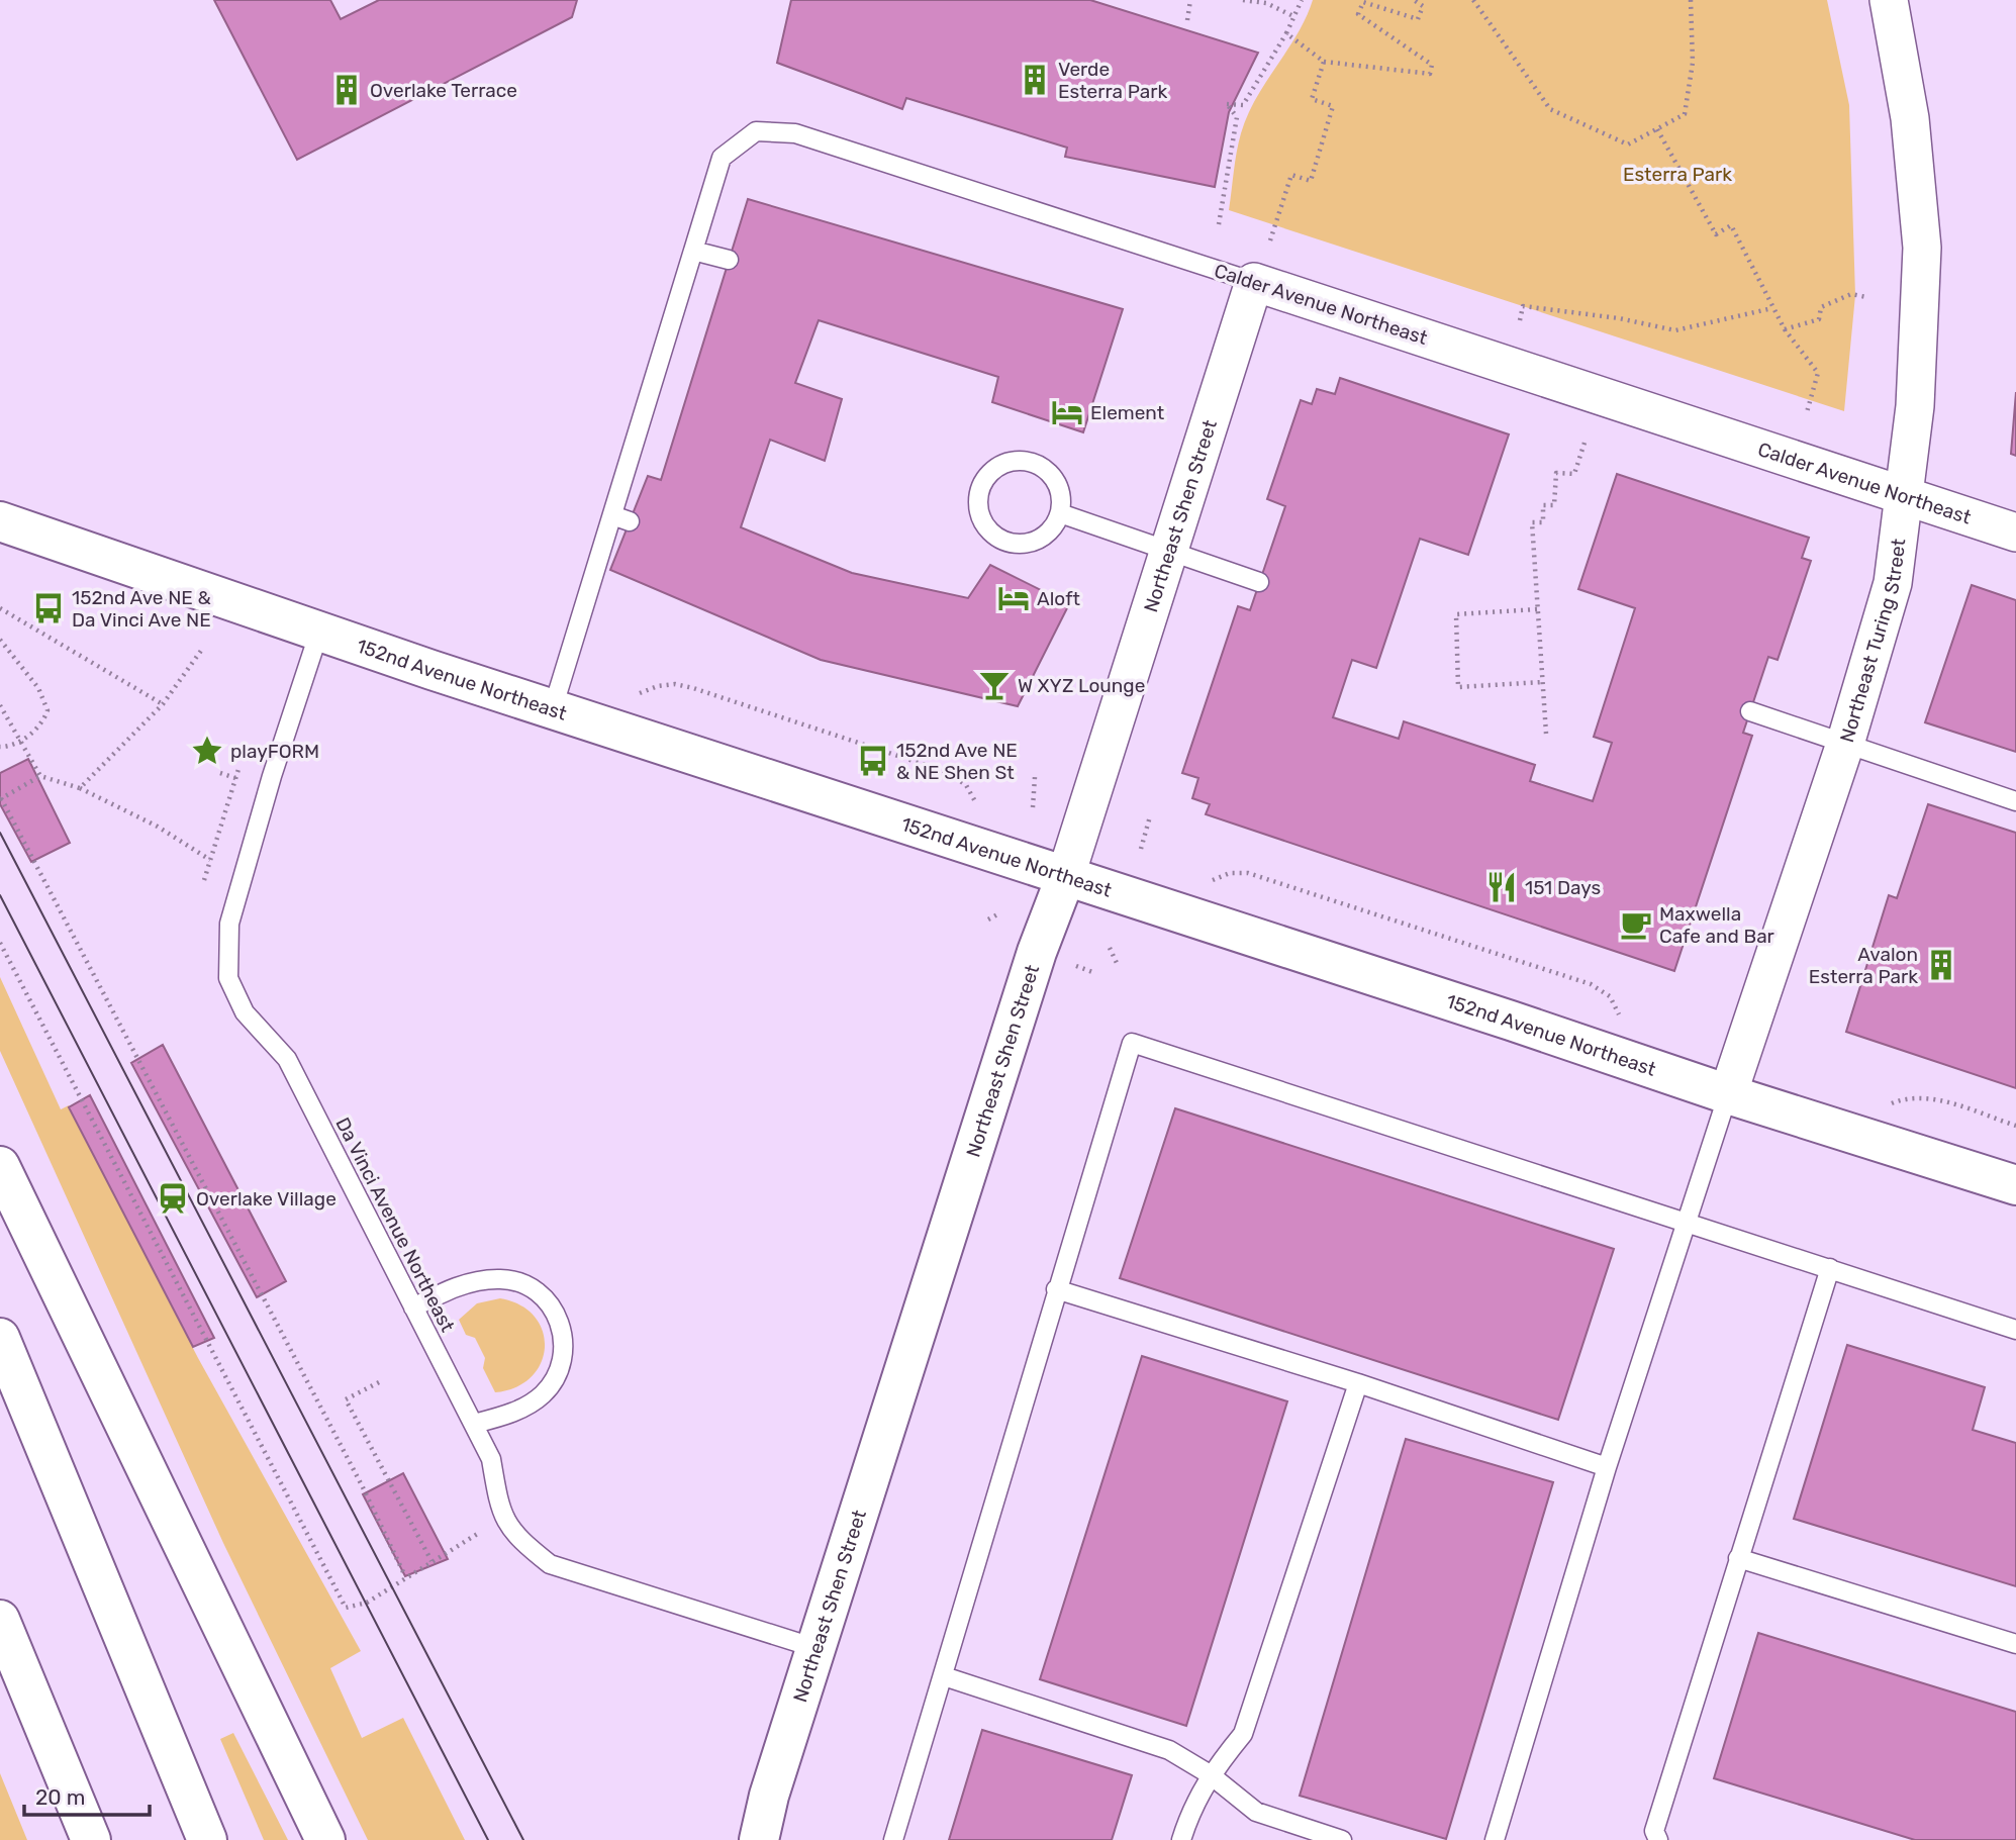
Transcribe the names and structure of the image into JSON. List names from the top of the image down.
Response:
{
  "streets": {
    "main road": ["Northeast Shen Street", "152nd Avenue Northeast"],
    "street": ["Calder Avenue Northeast", "Northeast Turing Street"],
    "lane": ["Da Vinci Avenue Northeast"]
  },
  "crossings": [
    ["Calder Avenue Northeast", "Northeast Shen Street"],
    ["Calder Avenue Northeast", "Northeast Turing Street"],
    ["Calder Avenue Northeast", "152nd Avenue Northeast"],
    ["Northeast Shen Street", "152nd Avenue Northeast"],
    ["Northeast Shen Street", "Da Vinci Avenue Northeast"],
    ["Northeast Turing Street", "152nd Avenue Northeast"],
    ["152nd Avenue Northeast", "Da Vinci Avenue Northeast"]
  ],
  "parks": ["Esterra Park"],
  "places": {
    "building": ["Verde Esterra Park", "Overlake Terrace", "Avalon Esterra Park"],
    "hotel": ["Element", "Aloft"],
    "bus stop": ["152nd Ave NE & Da Vinci Ave NE", "152nd Ave NE & NE Shen St"],
    "bar": ["W XYZ Lounge"],
    "place": ["playFORM"],
    "restaurant": ["151 Days"],
    "cafe": ["Maxwella Cafe and Bar"],
    "station": ["Overlake Village"]
  },
  "scale_bar": "20 m"
}
